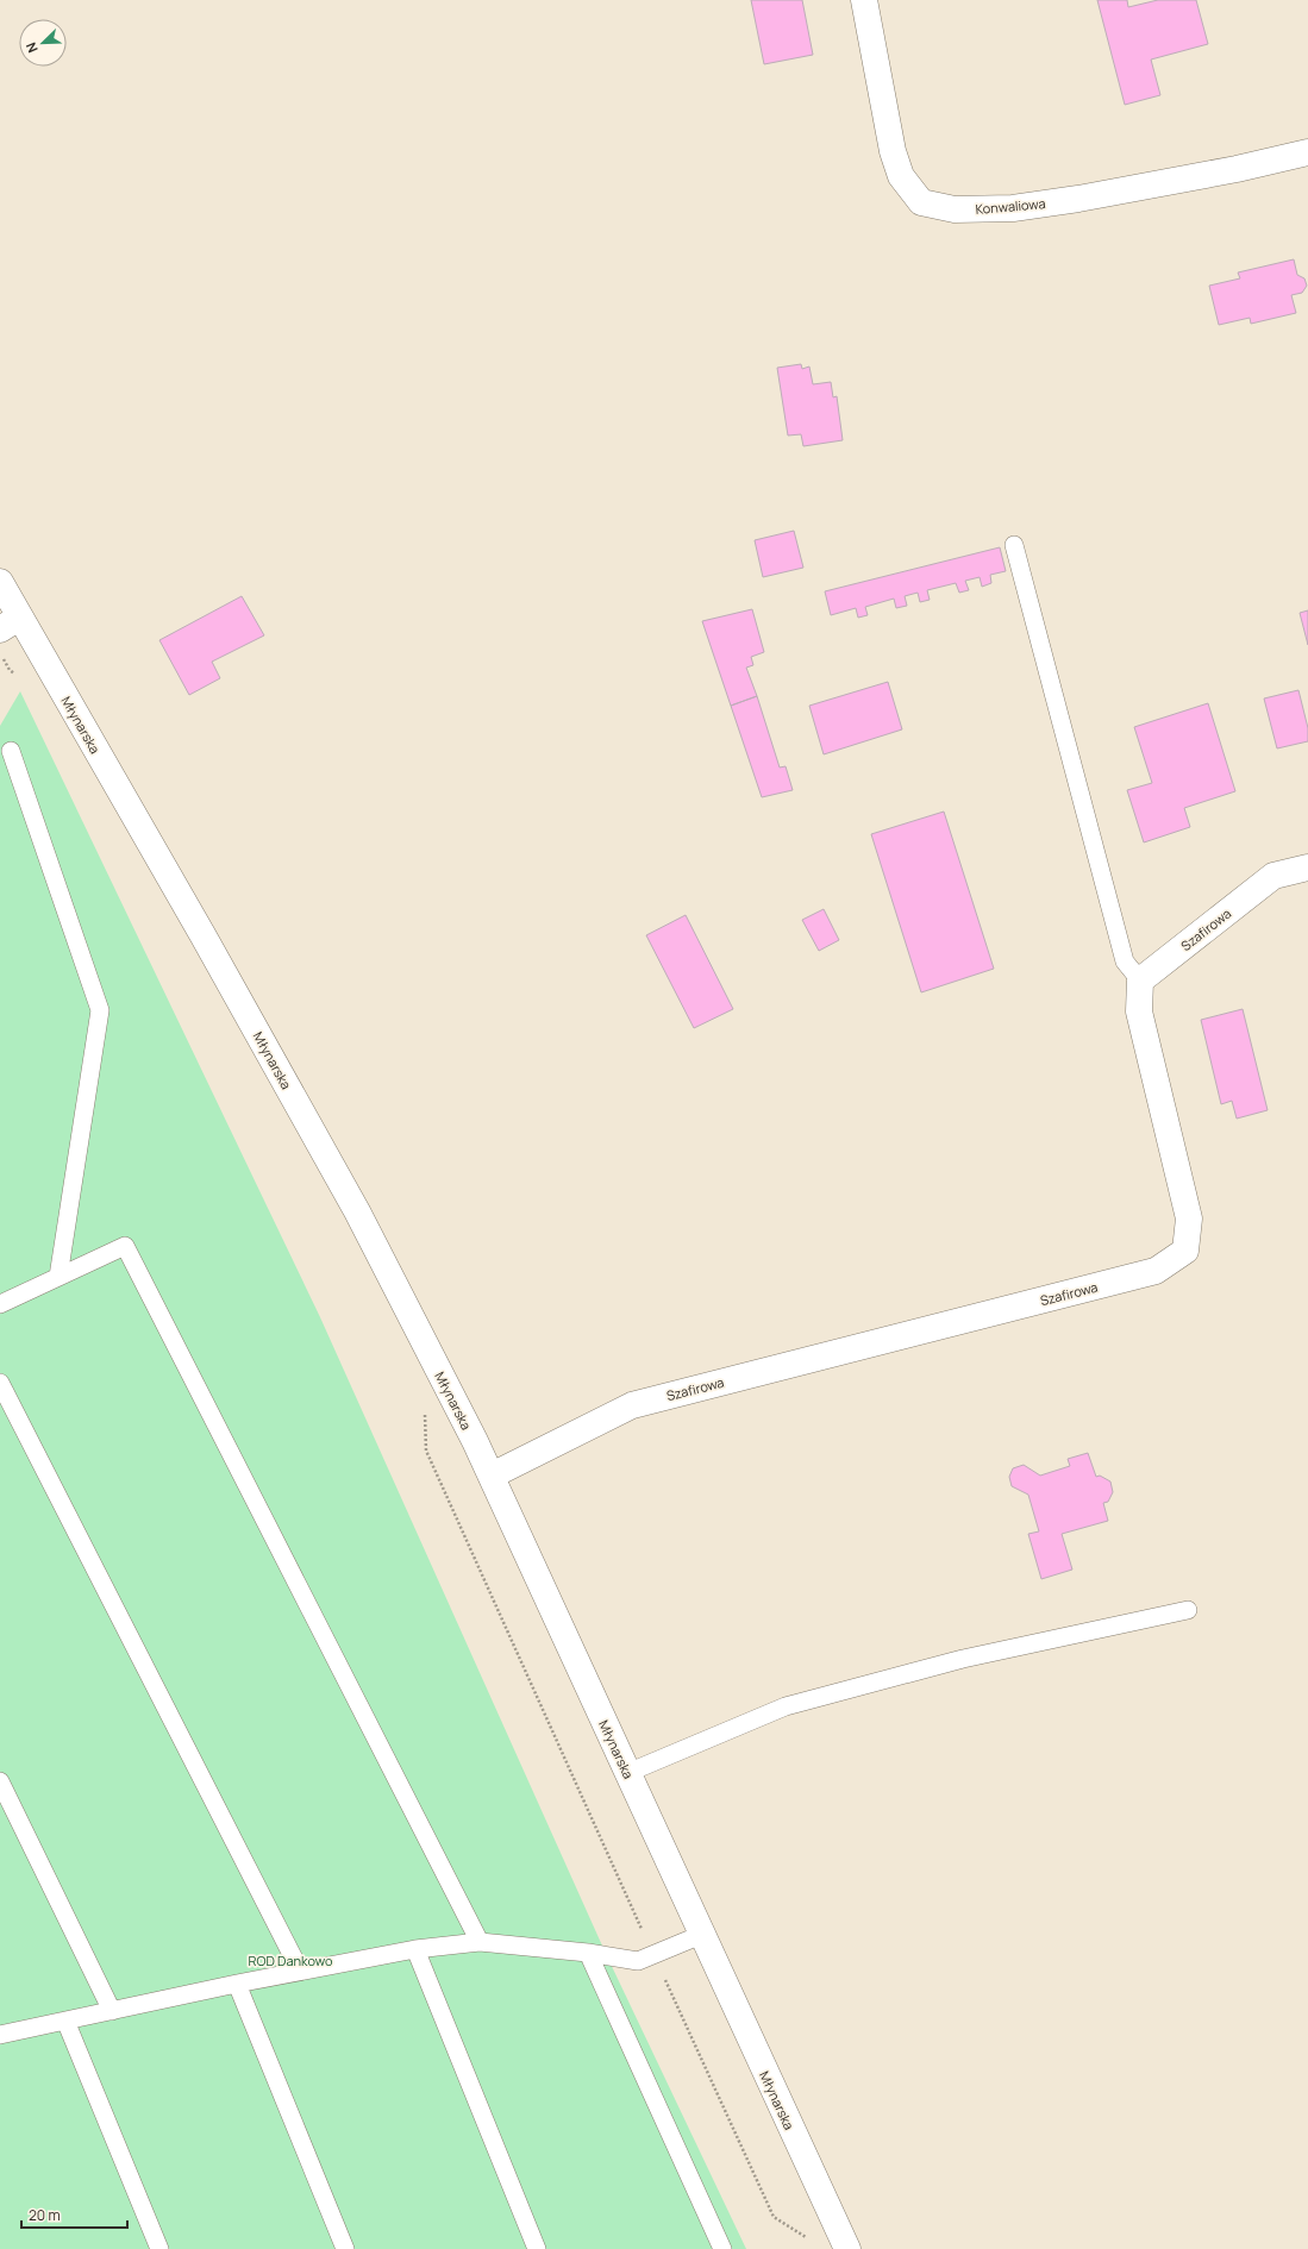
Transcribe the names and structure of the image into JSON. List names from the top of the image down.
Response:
{
  "streets": {
    "street": ["Konwaliowa", "Młynarska", "Szafirowa"]
  },
  "crossings": [
    ["Młynarska", "Szafirowa"]
  ],
  "parks": ["ROD Dankowo"],
  "scale_bar": "20 m",
  "north": "bottom left"
}
